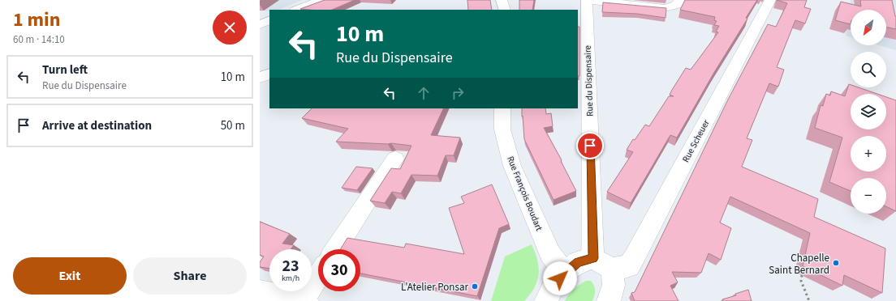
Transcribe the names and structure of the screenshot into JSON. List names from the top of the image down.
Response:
{
  "streets": {
    "street": ["Rue du Dispensaire", "Rue Scheuer", "Rue François Boudart"]
  },
  "crossings": [
    ["Rue du Dispensaire", "Rue Scheuer"]
  ],
  "places": ["Chapelle Saint Bernard", "L'Atelier Ponsar"],
  "north": "bottom left",
  "page": {
    "heading": ["1 min", "60 m · 14:10"],
    "map_buttons": ["+", "−"],
    "turn": ["10 m", "Rue du Dispensaire"],
    "list": [
      {
        "name": "Turn left",
        "note": "Rue du Dispensaire",
        "value": "10 m"
      },
      {
        "name": "Arrive at destination",
        "value": "50 m"
      }
    ],
    "speed": "23 km/h",
    "limit": "30",
    "buttons": ["Exit", "Share"]
  }
}
